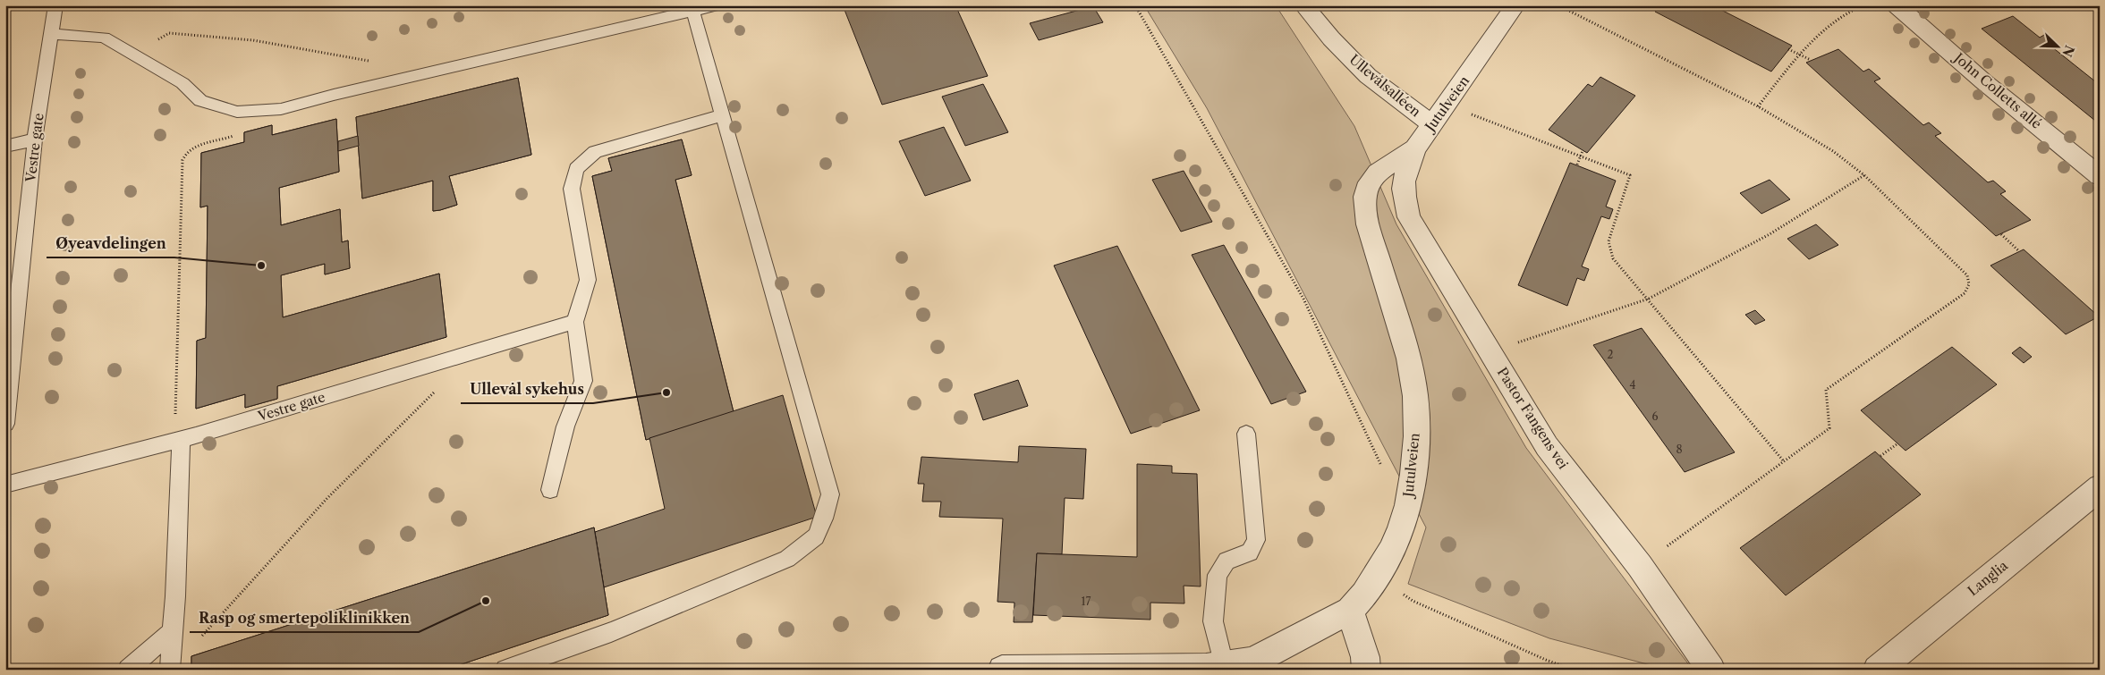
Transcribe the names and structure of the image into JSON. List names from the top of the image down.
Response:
{
  "streets": {
    "street": [
      "Ullevålsalléen",
      "John Colletts allé",
      "Jutulveien",
      "Pastor Fangens vei",
      "Langlia"
    ],
    "lane": ["Vestre gate"]
  },
  "crossings": [
    ["Ullevålsalléen", "Jutulveien"],
    ["Jutulveien", "Pastor Fangens vei"]
  ],
  "places": ["Øyeavdelingen", "Ullevål sykehus", "Rasp og smertepoliklinikken"],
  "house_numbers": [
    "2",
    "4",
    "6",
    "8",
    "17"
  ],
  "north": "bottom right"
}
